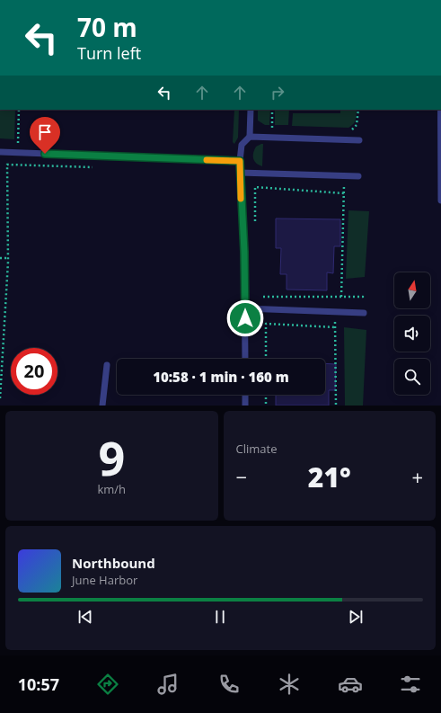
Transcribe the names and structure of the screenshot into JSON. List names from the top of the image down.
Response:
{
  "north": "top",
  "page": {
    "turn": ["70 m", "Turn left"],
    "limit": "20",
    "trip": "10:58 · 1 min · 160 m",
    "tile": [
      ["9", "km/h"],
      "Climate"
    ],
    "heat": ["−", "21°", "+"],
    "song": ["Northbound", "June Harbor"],
    "tabs": "10:57"
  }
}
